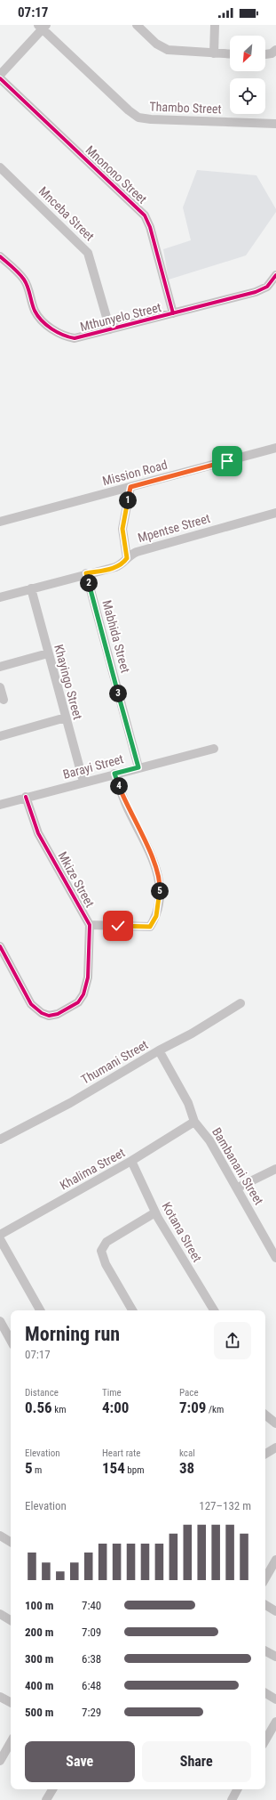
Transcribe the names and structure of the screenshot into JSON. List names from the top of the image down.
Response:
{
  "streets": {
    "street": [
      "Thambo Street",
      "Mnonono Street",
      "Mnceba Street",
      "Mthunyelo Street",
      "Mission Road",
      "Mpentse Street",
      "Mabhida Street",
      "Khayingo Street",
      "Barayi Street",
      "Mkize Street",
      "Thumani Street",
      "Bambanani Street",
      "Khalima Street",
      "Kotana Street"
    ]
  },
  "crossings": [
    ["Mnonono Street", "Mthunyelo Street"],
    ["Mnceba Street", "Mthunyelo Street"],
    ["Mpentse Street", "Mabhida Street"],
    ["Mpentse Street", "Khayingo Street"],
    ["Mabhida Street", "Barayi Street"],
    ["Khayingo Street", "Barayi Street"],
    ["Barayi Street", "Mkize Street"],
    ["Thumani Street", "Bambanani Street"],
    ["Bambanani Street", "Khalima Street"],
    ["Khalima Street", "Kotana Street"]
  ],
  "north": "bottom left",
  "page": {
    "status": "07:17",
    "pins": [
      "1",
      "2",
      "3",
      "4",
      "5"
    ],
    "heading": ["Morning run", "07:17"],
    "stats": [
      ["Distance", "0.56 km"],
      ["Time", "4:00"],
      ["Pace", "7:09 /km"],
      ["Elevation", "5 m"],
      ["Heart rate", "154 bpm"],
      ["kcal", "38"]
    ],
    "chart": ["Elevation", "127–132 m"],
    "list": [
      {
        "name": "100 m",
        "note": "7:40"
      },
      {
        "name": "200 m",
        "note": "7:09"
      },
      {
        "name": "300 m",
        "note": "6:38"
      },
      {
        "name": "400 m",
        "note": "6:48"
      },
      {
        "name": "500 m",
        "note": "7:29"
      }
    ],
    "buttons": ["Save", "Share"]
  }
}
